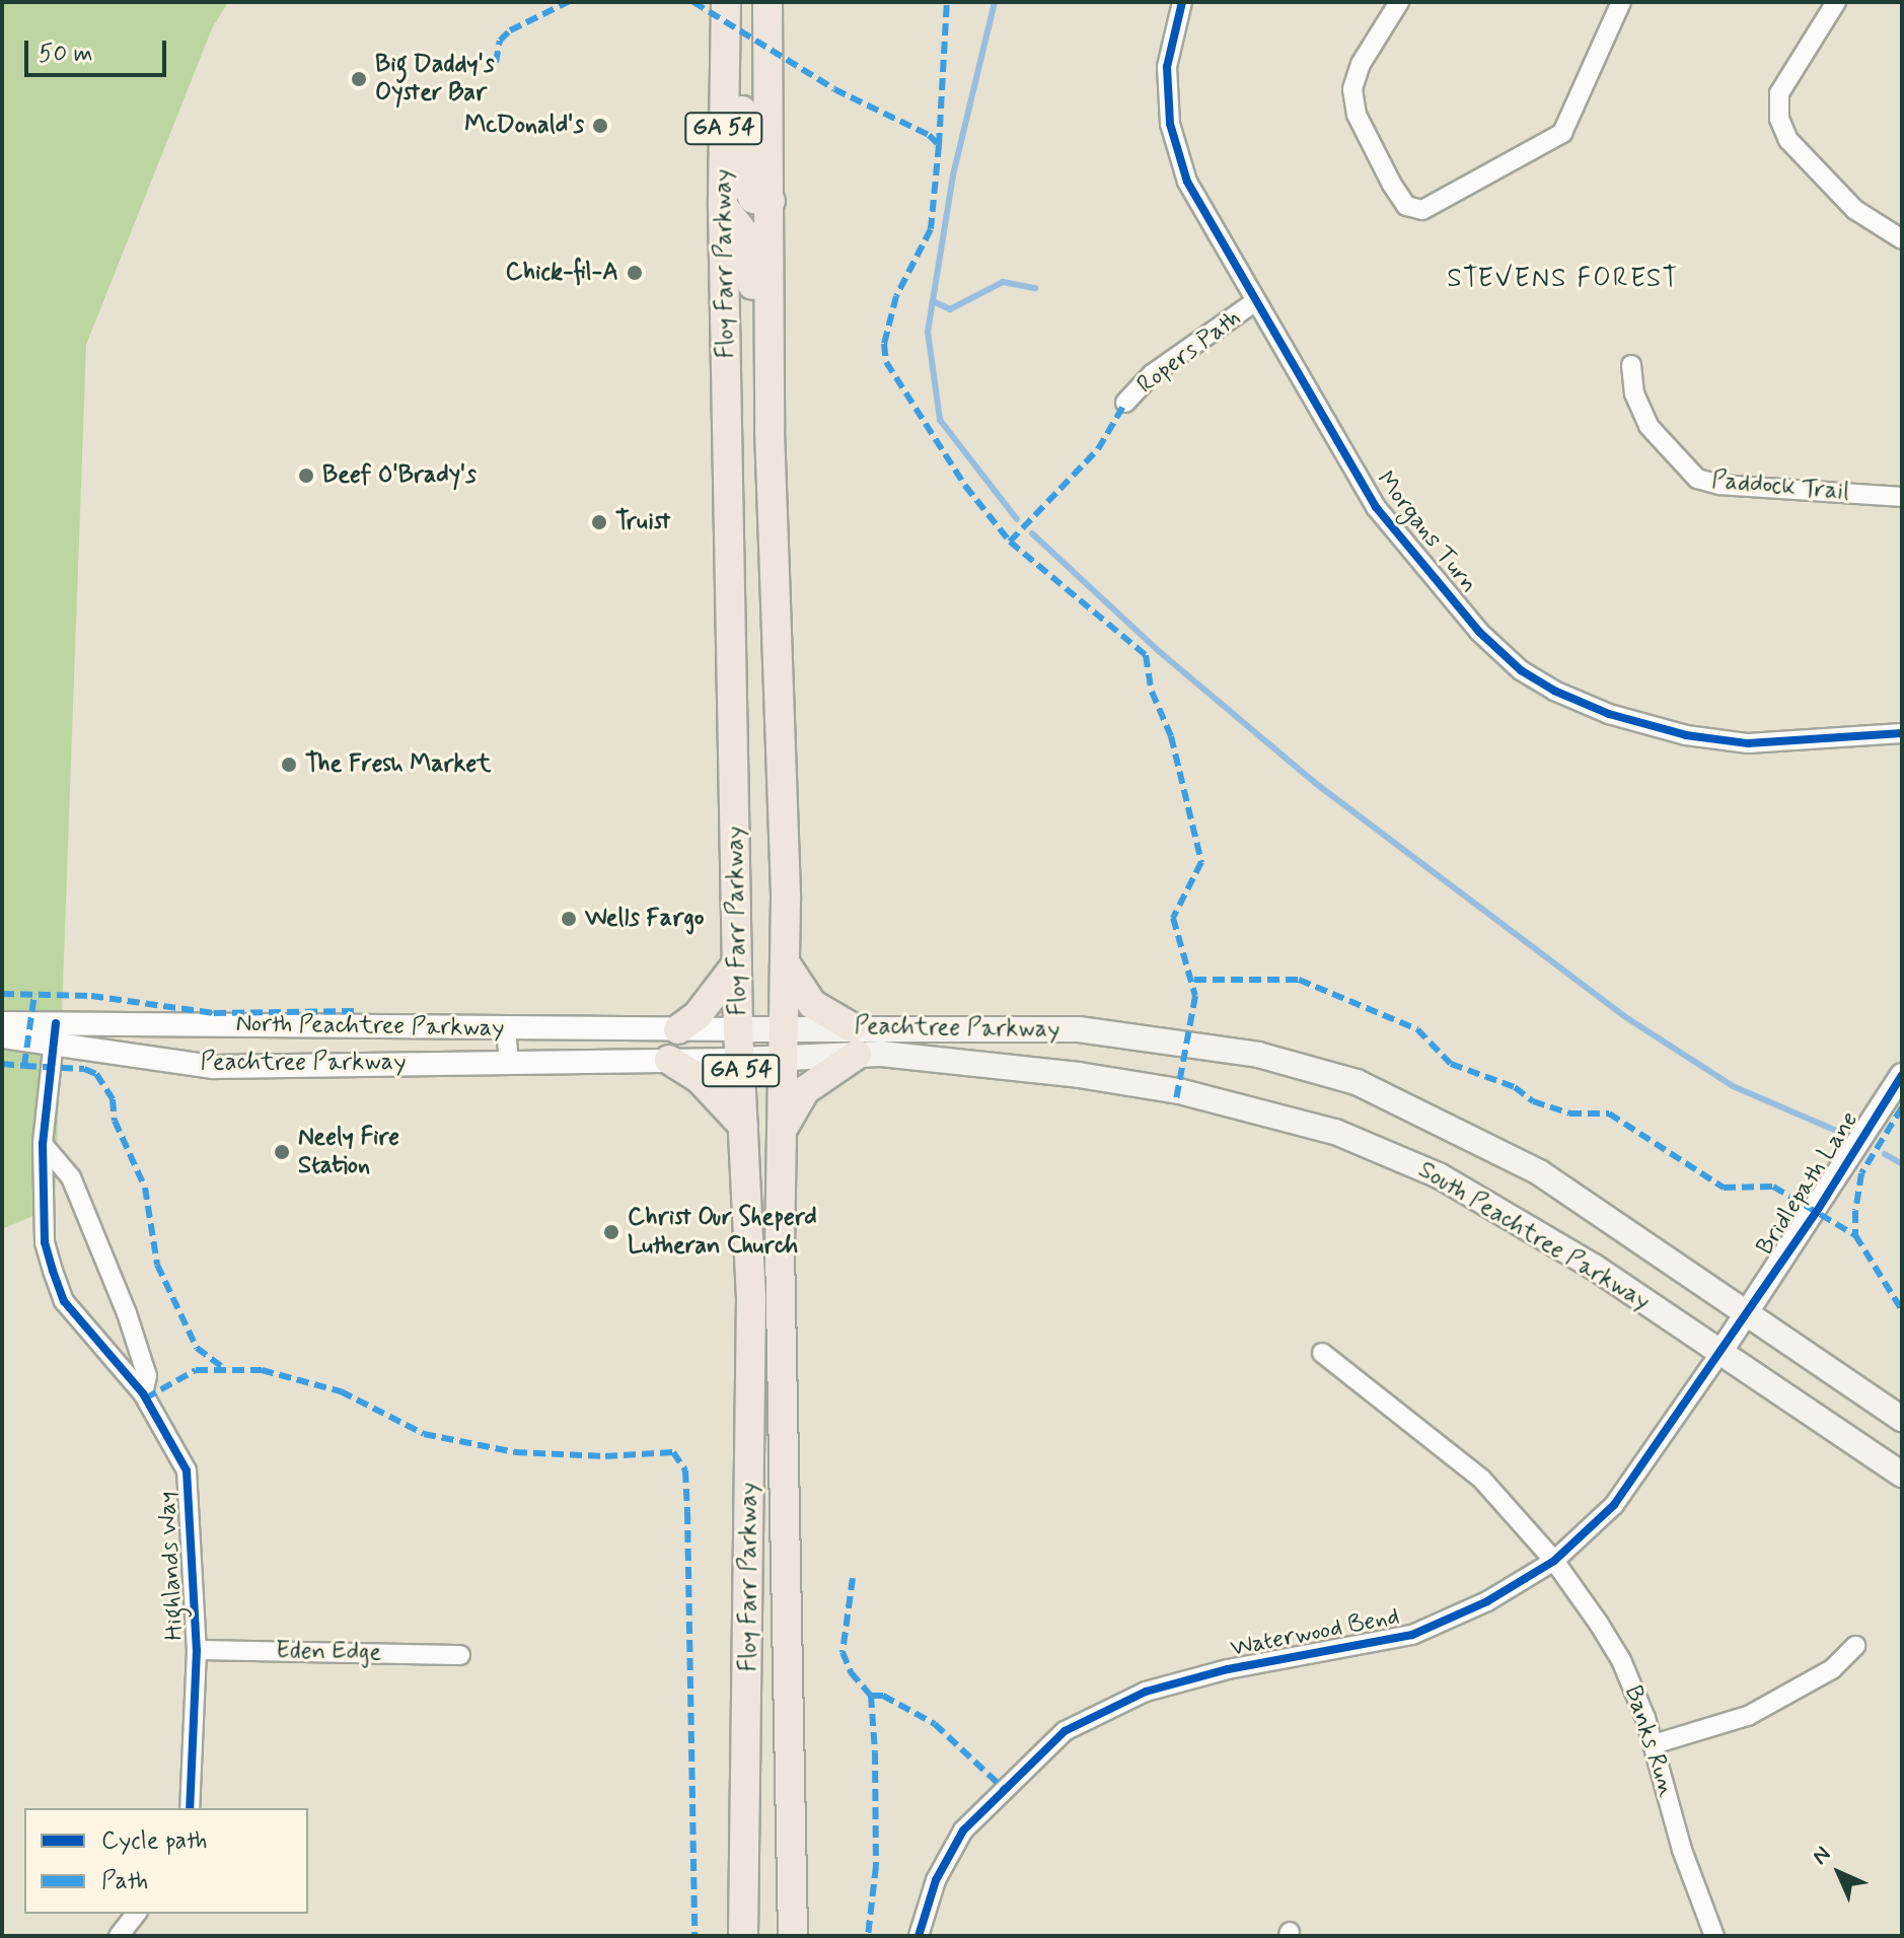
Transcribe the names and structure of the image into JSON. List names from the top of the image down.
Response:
{
  "streets": {
    "main road": [
      "GA 54",
      "Floy Farr Parkway",
      "Peachtree Parkway",
      "South Peachtree Parkway"
    ],
    "street": [
      "Ropers Path",
      "Paddock Trail",
      "Morgans Turn",
      "North Peachtree Parkway",
      "Bridlepath Lane",
      "Highlands Way",
      "Waterwood Bend",
      "Eden Edge",
      "Banks Run"
    ]
  },
  "crossings": [
    ["Floy Farr Parkway", "North Peachtree Parkway"],
    ["Floy Farr Parkway", "Peachtree Parkway"],
    ["Floy Farr Parkway", "South Peachtree Parkway"],
    ["Ropers Path", "Morgans Turn"],
    ["North Peachtree Parkway", "Peachtree Parkway"],
    ["North Peachtree Parkway", "South Peachtree Parkway"],
    ["North Peachtree Parkway", "Highlands Way"],
    ["Peachtree Parkway", "South Peachtree Parkway"],
    ["Peachtree Parkway", "Highlands Way"],
    ["Bridlepath Lane", "South Peachtree Parkway"],
    ["Bridlepath Lane", "Waterwood Bend"],
    ["South Peachtree Parkway", "Waterwood Bend"],
    ["Highlands Way", "Eden Edge"],
    ["Waterwood Bend", "Banks Run"]
  ],
  "districts": ["STEVENS FOREST"],
  "places": [
    "Big Daddy's Oyster Bar",
    "McDonald's",
    "Chick-fil-A",
    "Beef O'Brady's",
    "Truist",
    "The Fresh Market",
    "Wells Fargo",
    "Neely Fire Station",
    "Christ Our Sheperd Lutheran Church"
  ],
  "legend": ["Cycle path", "Path"],
  "scale_bar": "50 m",
  "north": "top left"
}
